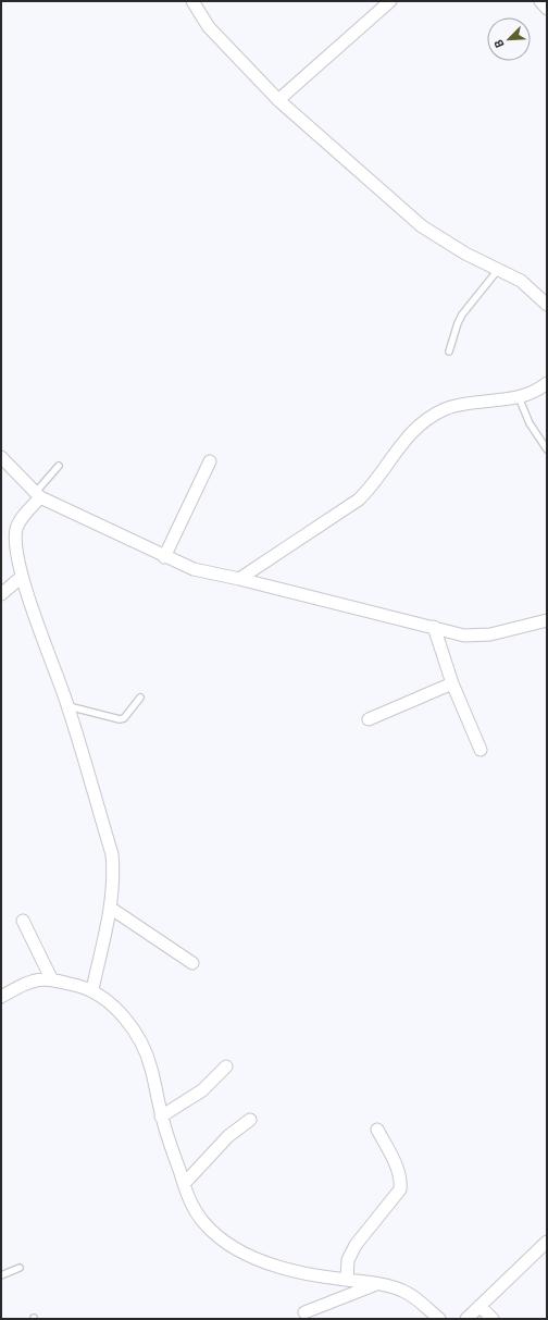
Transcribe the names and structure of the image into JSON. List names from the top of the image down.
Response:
{
  "north": "bottom left"
}
